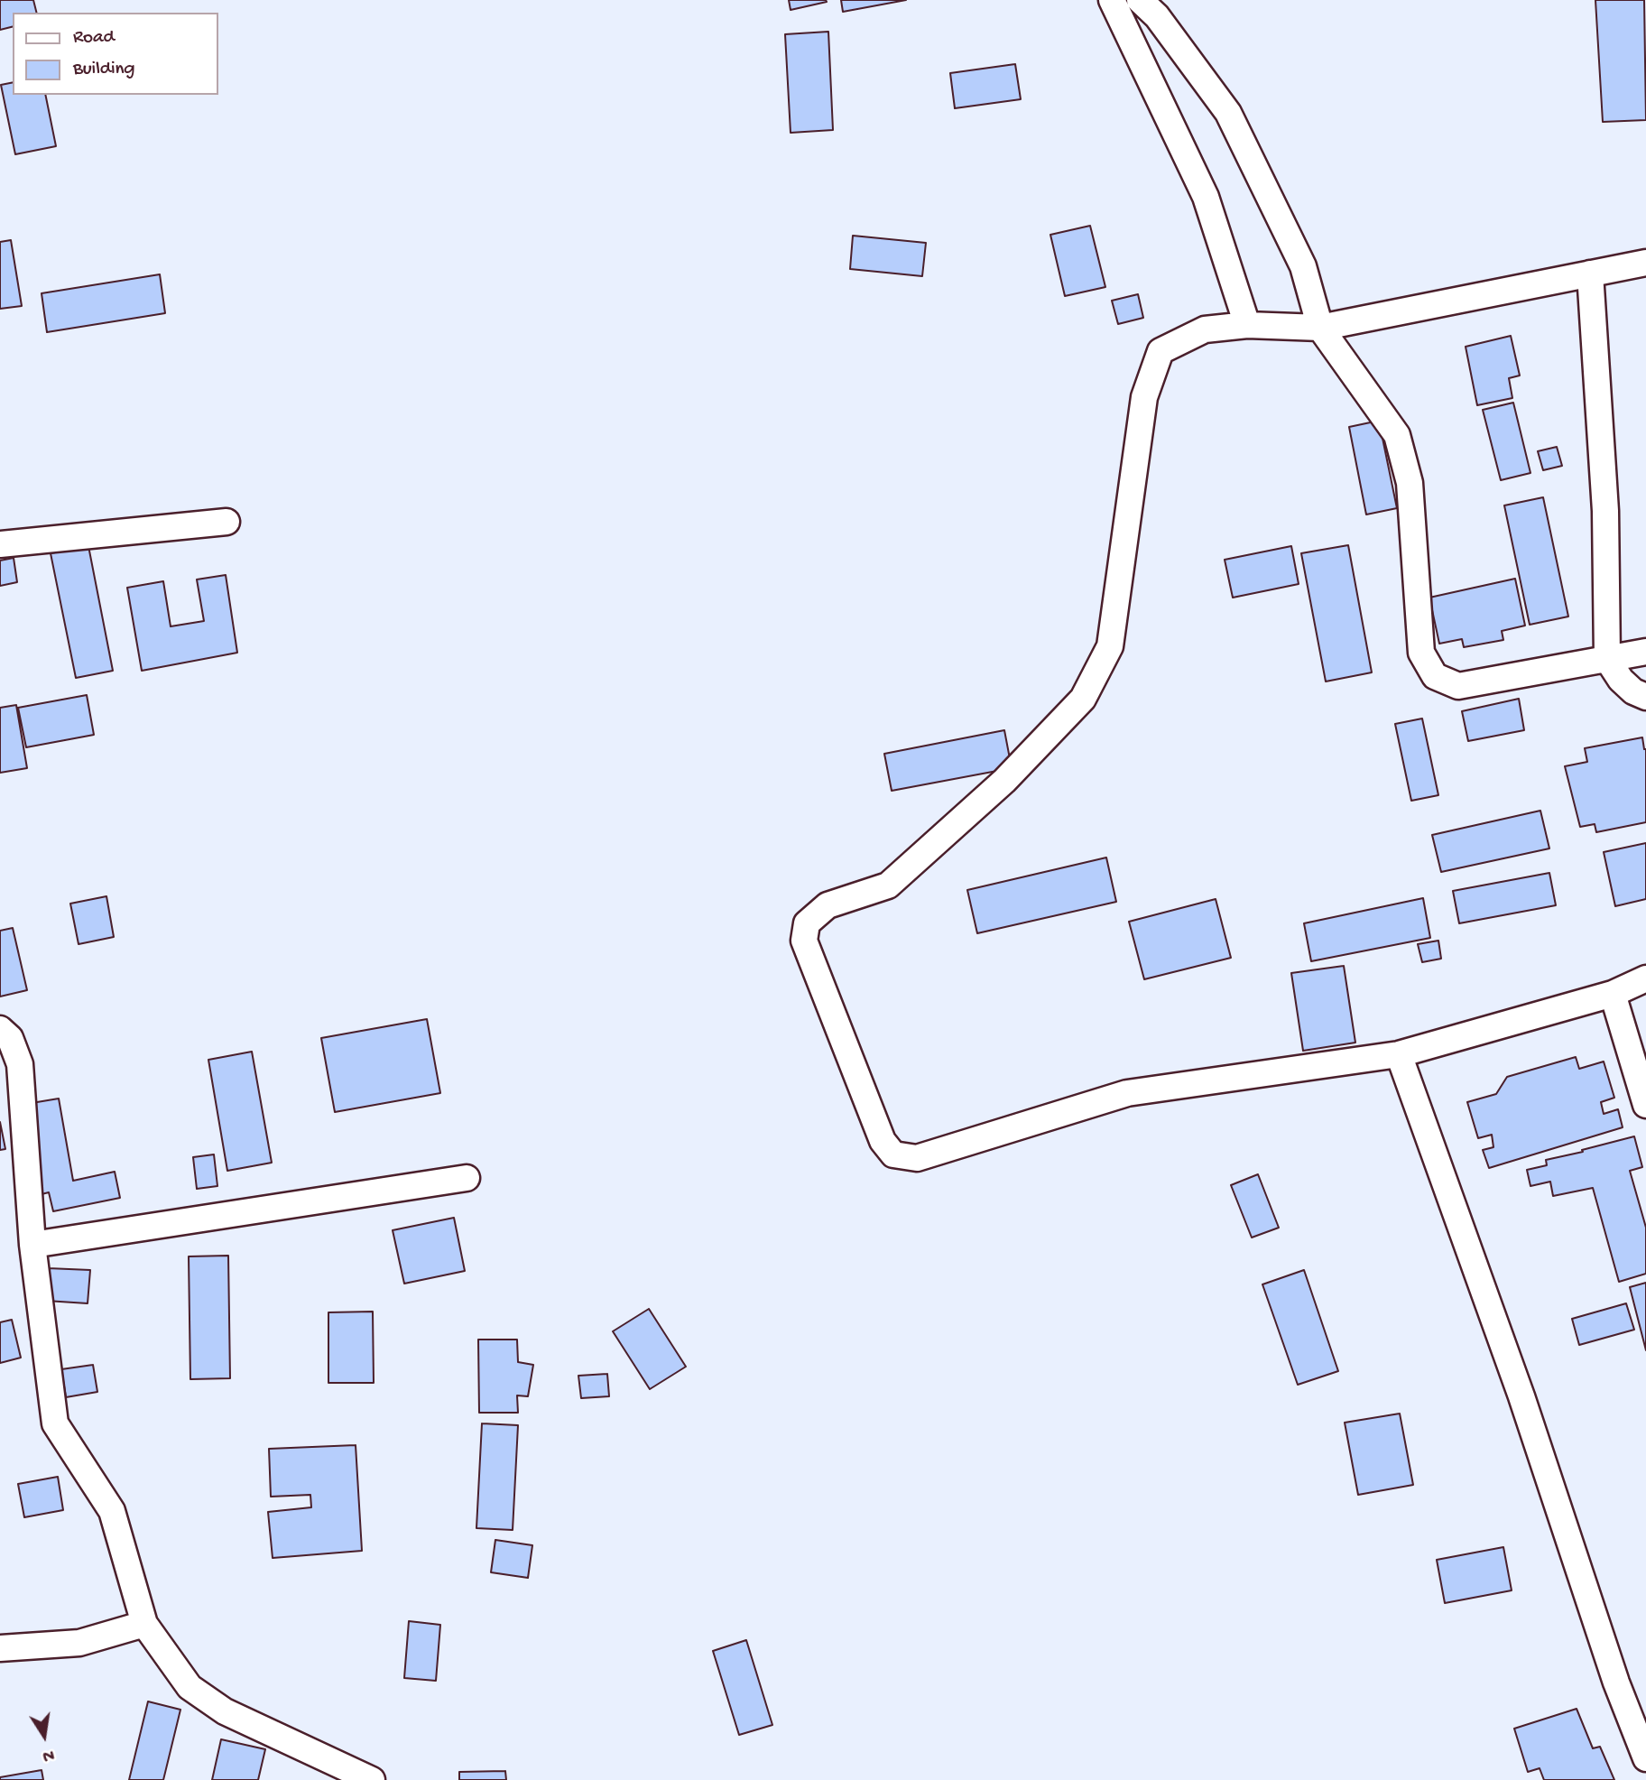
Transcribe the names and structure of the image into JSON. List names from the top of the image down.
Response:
{
  "legend": ["Road", "Building"],
  "north": "bottom"
}
